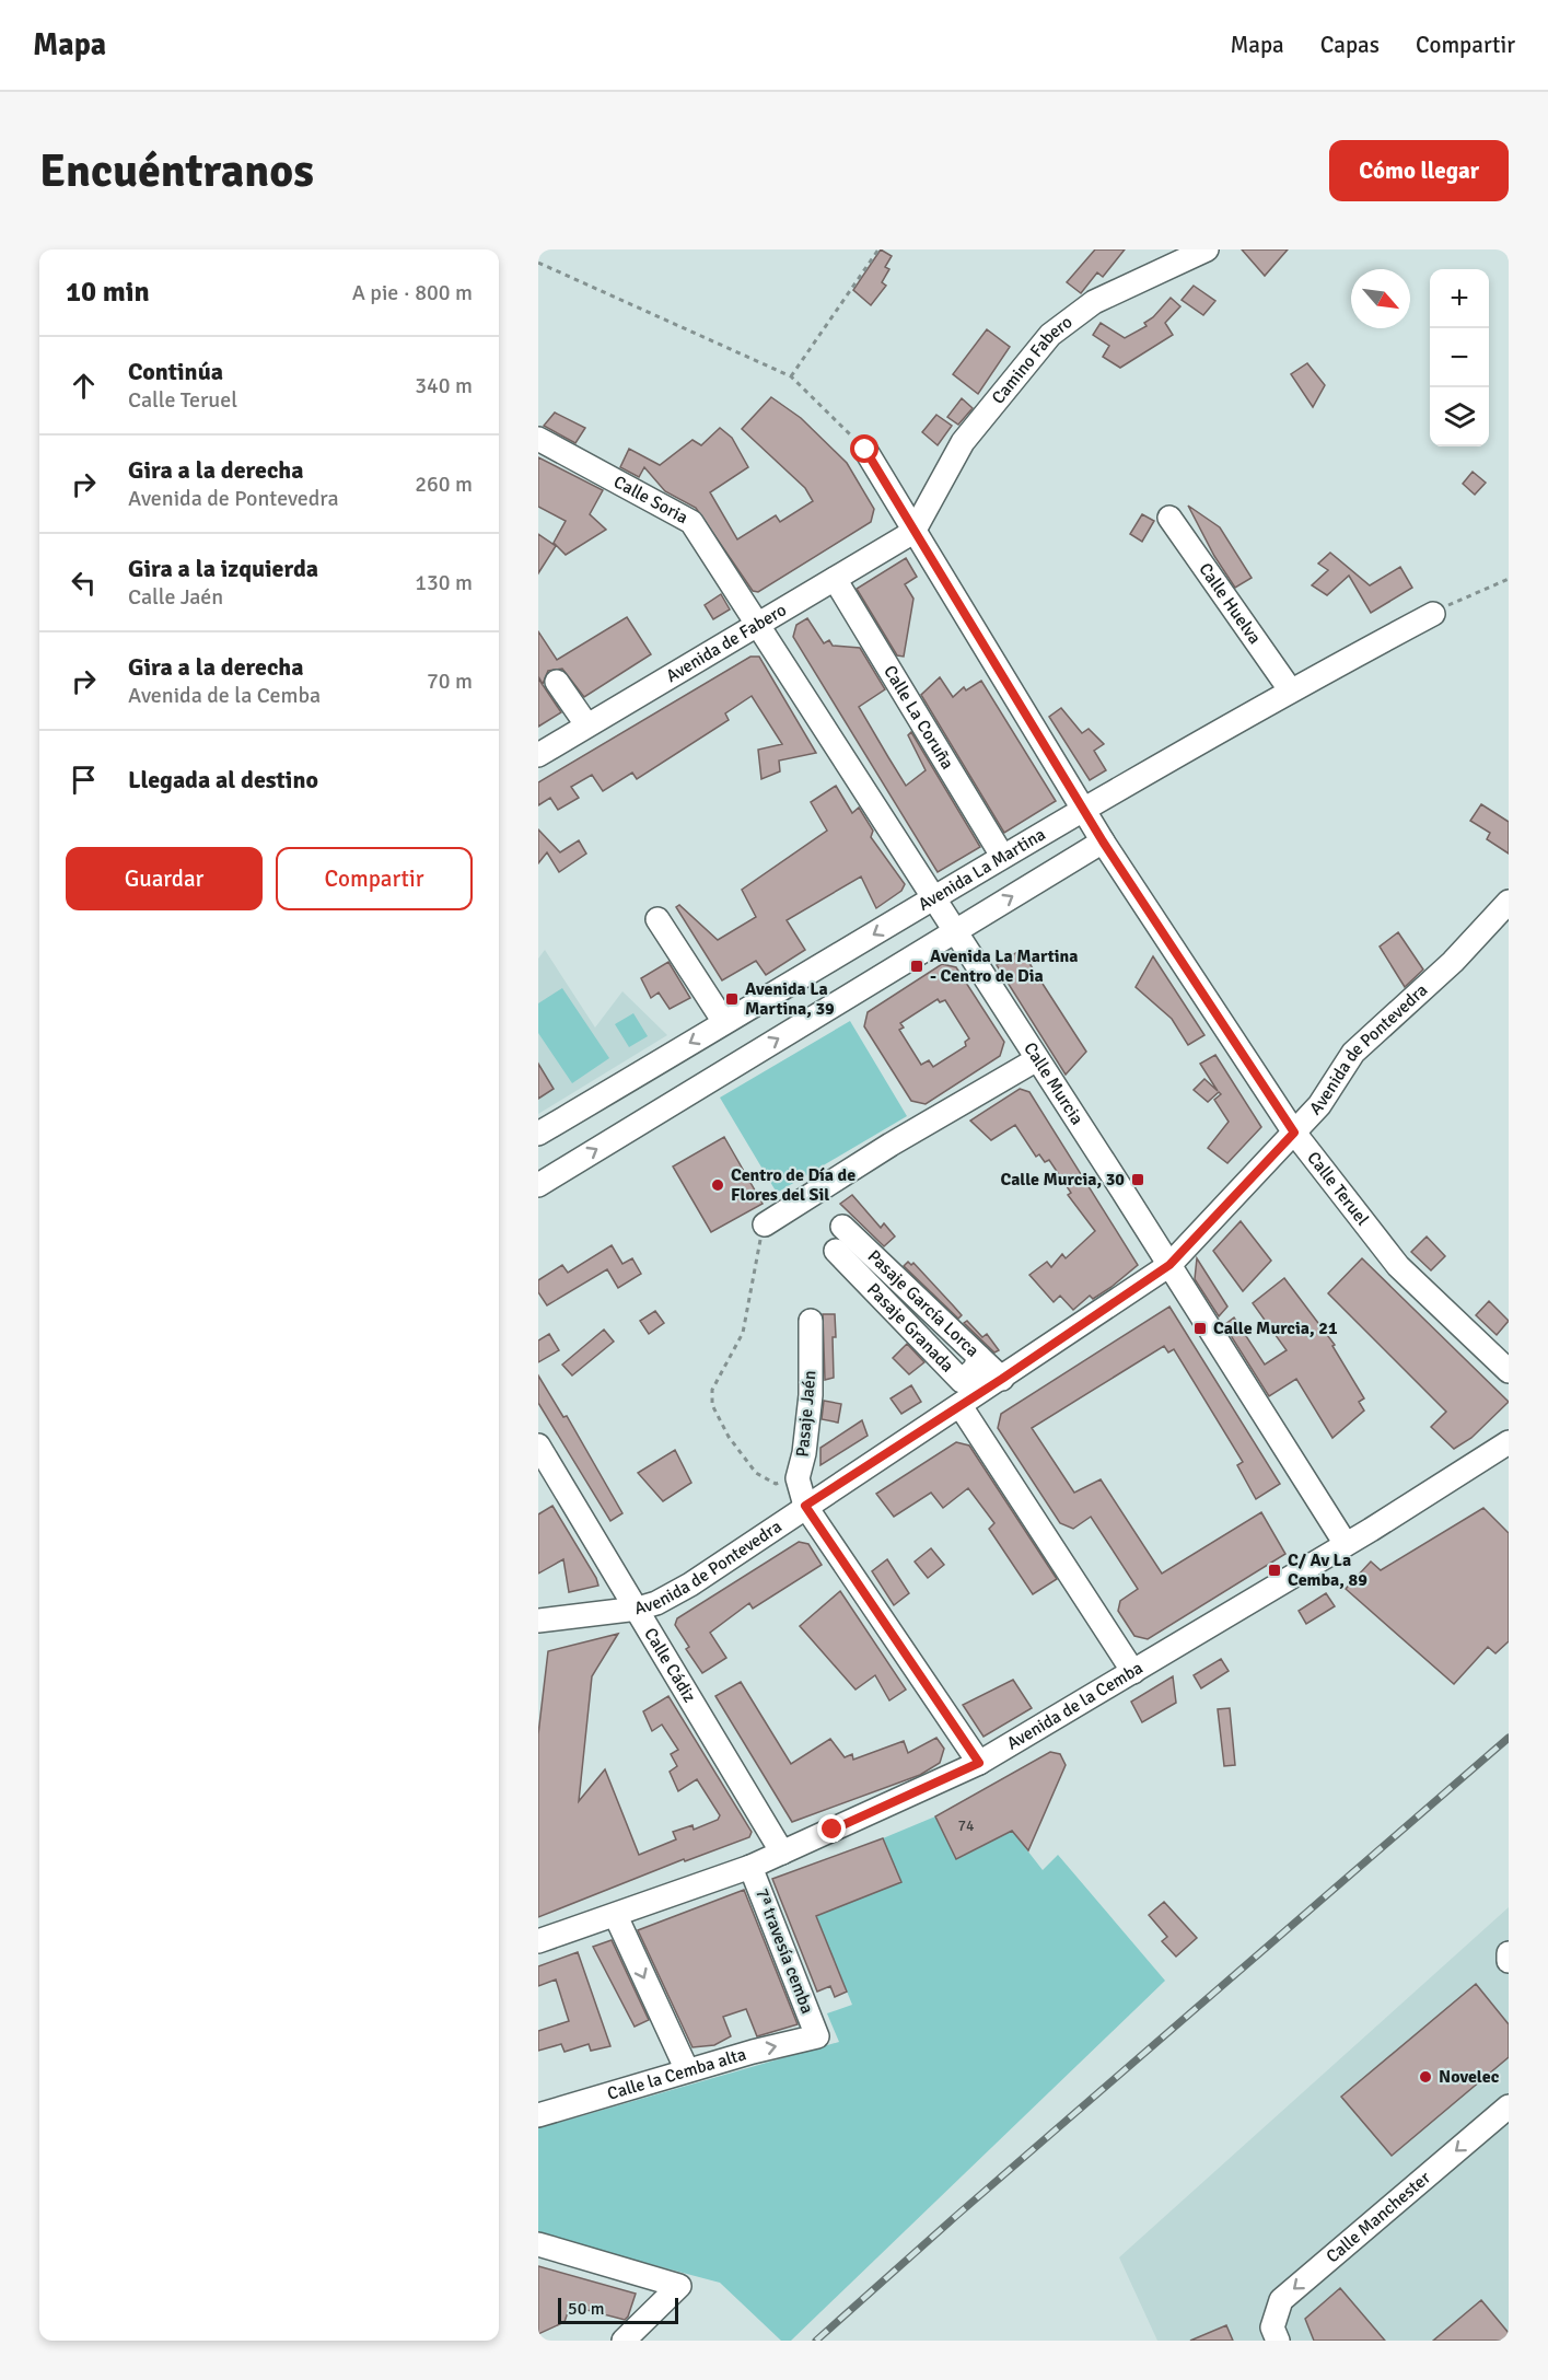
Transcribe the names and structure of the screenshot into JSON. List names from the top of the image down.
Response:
{
  "streets": {
    "street": [
      "Camino Fabero",
      "Calle Soria",
      "Calle Huelva",
      "Avenida de Fabero",
      "Calle La Coruña",
      "Avenida La Martina",
      "Avenida de Pontevedra",
      "Calle Murcia",
      "Calle Teruel",
      "Pasaje García Lorca",
      "Pasaje Granada",
      "Pasaje Jaén",
      "Calle Cádiz",
      "Avenida de la Cemba",
      "7ª travesía cemba",
      "Calle la Cemba alta",
      "Calle Manchester"
    ]
  },
  "crossings": [
    ["Camino Fabero", "Avenida de Fabero"],
    ["Camino Fabero", "Calle Teruel"],
    ["Calle Soria", "Avenida de Fabero"],
    ["Calle Soria", "Calle Murcia"],
    ["Calle Huelva", "Avenida La Martina"],
    ["Avenida de Fabero", "Calle La Coruña"],
    ["Avenida de Fabero", "Calle Murcia"],
    ["Avenida de Fabero", "Calle Teruel"],
    ["Calle La Coruña", "Avenida La Martina"],
    ["Avenida La Martina", "Calle Murcia"],
    ["Avenida La Martina", "Calle Teruel"],
    ["Avenida de Pontevedra", "Calle Murcia"],
    ["Avenida de Pontevedra", "Calle Teruel"],
    ["Avenida de Pontevedra", "Pasaje García Lorca"],
    ["Avenida de Pontevedra", "Pasaje Jaén"],
    ["Avenida de Pontevedra", "Calle Cádiz"],
    ["Calle Murcia", "Avenida de la Cemba"],
    ["Pasaje García Lorca", "Pasaje Granada"],
    ["Pasaje Jaén", "Avenida de la Cemba"],
    ["Calle Cádiz", "Avenida de la Cemba"],
    ["Avenida de la Cemba", "7ª travesía cemba"],
    ["7ª travesía cemba", "Calle la Cemba alta"]
  ],
  "one_way": ["Calle la Cemba alta", "Calle Manchester"],
  "places": {
    "transit": [
      "Avenida La Martina - Centro de Dia",
      "Avenida La Martina, 39",
      "Calle Murcia, 30",
      "Calle Murcia, 21",
      "C/ Av La Cemba, 89"
    ],
    "other": ["Centro de Día de Flores del Sil", "Novelec"]
  },
  "house_numbers": ["74"],
  "scale_bar": "50 m",
  "north": "bottom right",
  "page": {
    "header": "Mapa",
    "nav": ["Mapa", "Capas", "Compartir"],
    "buttons": [
      "Cómo llegar",
      ["Guardar", "Compartir"]
    ],
    "title": "Encuéntranos",
    "heading": ["10 min", "A pie · 800 m"],
    "map_buttons": ["+", "−"],
    "list": [
      ["Continúa", "Calle Teruel", "340 m"],
      ["Gira a la derecha", "Avenida de Pontevedra", "260 m"],
      ["Gira a la izquierda", "Calle Jaén", "130 m"],
      ["Gira a la derecha", "Avenida de la Cemba", "70 m"],
      "Llegada al destino"
    ],
    "scale": "50 m"
  }
}
